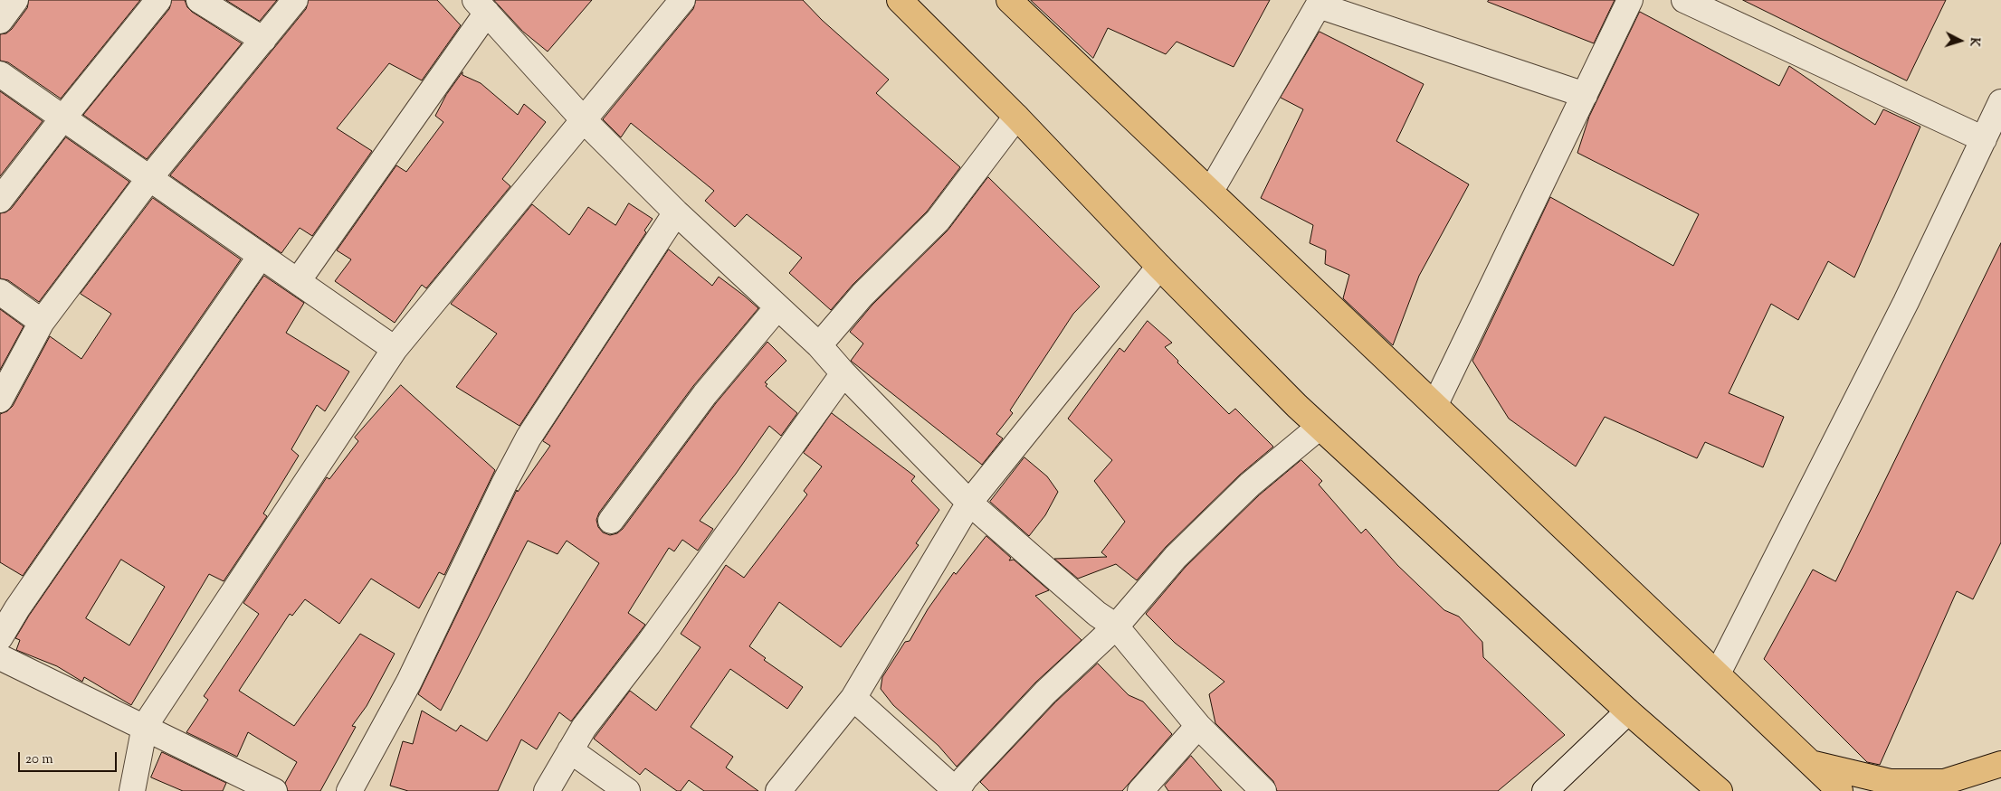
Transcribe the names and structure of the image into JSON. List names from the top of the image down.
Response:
{
  "scale_bar": "20 m",
  "north": "right"
}
